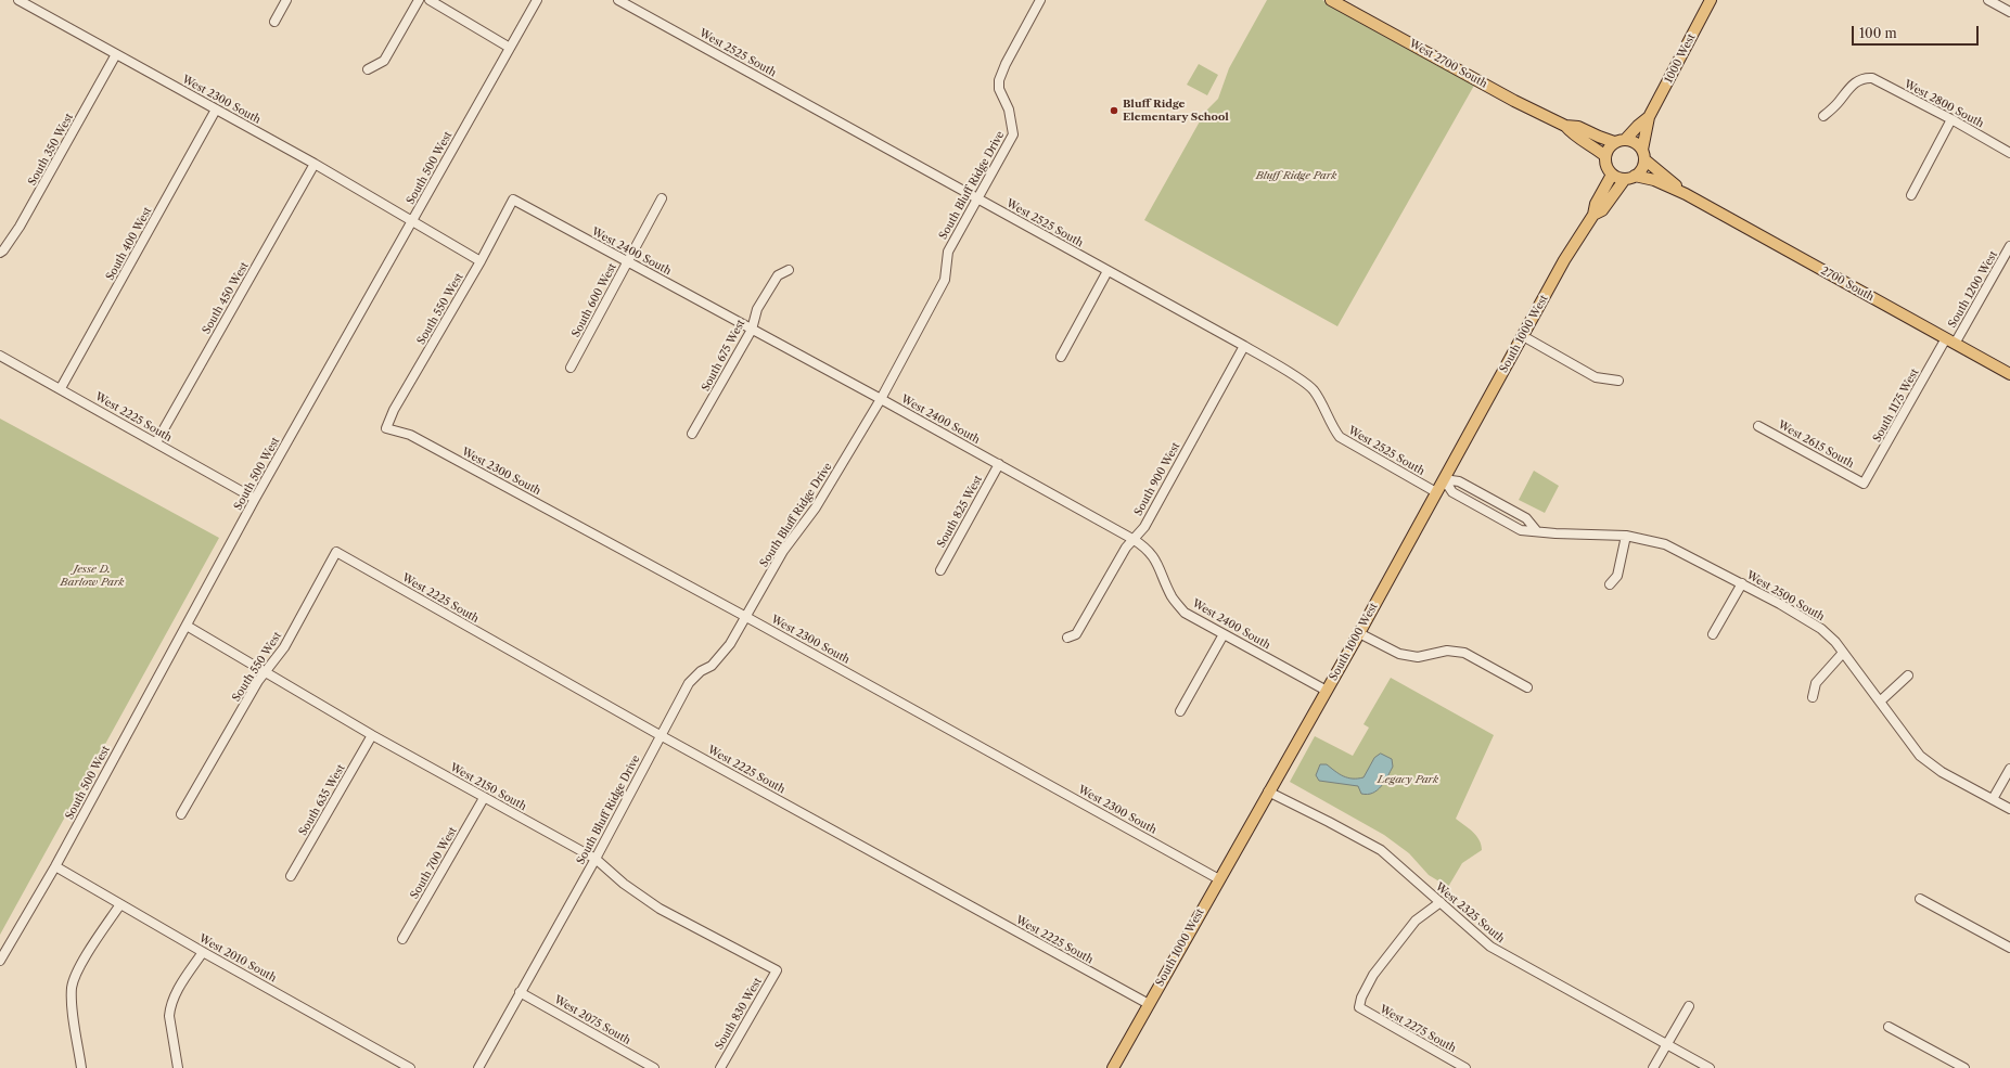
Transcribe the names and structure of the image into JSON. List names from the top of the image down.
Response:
{
  "streets": {
    "main road": [
      "1000 West",
      "West 2700 South",
      "2700 South",
      "South 1000 West"
    ],
    "street": [
      "West 2525 South",
      "West 2300 South",
      "West 2800 South",
      "South 350 West",
      "South 500 West",
      "South Bluff Ridge Drive",
      "South 400 West",
      "West 2400 South",
      "South 1200 West",
      "South 450 West",
      "South 600 West",
      "South 550 West",
      "South 675 West",
      "South 1175 West",
      "West 2225 South",
      "West 2615 South",
      "South 900 West",
      "South 825 West",
      "West 2500 South",
      "West 2150 South",
      "South 635 West",
      "South 700 West",
      "West 2325 South",
      "West 2010 South",
      "South 830 West",
      "West 2075 South",
      "West 2275 South"
    ]
  },
  "crossings": [
    ["West 2525 South", "South Bluff Ridge Drive"],
    ["West 2525 South", "South 1000 West"],
    ["West 2525 South", "South 900 West"],
    ["West 2700 South", "South 1000 West"],
    ["West 2300 South", "South 350 West"],
    ["West 2300 South", "South 500 West"],
    ["West 2300 South", "South Bluff Ridge Drive"],
    ["West 2300 South", "South 400 West"],
    ["West 2300 South", "South 450 West"],
    ["West 2300 South", "South 550 West"],
    ["West 2300 South", "South 1000 West"],
    ["South 500 West", "West 2225 South"],
    ["South 500 West", "West 2150 South"],
    ["South 500 West", "West 2010 South"],
    ["South Bluff Ridge Drive", "West 2400 South"],
    ["South Bluff Ridge Drive", "West 2225 South"],
    ["South Bluff Ridge Drive", "West 2150 South"],
    ["South Bluff Ridge Drive", "West 2075 South"],
    ["South 400 West", "West 2225 South"],
    ["West 2400 South", "South 600 West"],
    ["West 2400 South", "South 550 West"],
    ["West 2400 South", "South 1000 West"],
    ["West 2400 South", "South 675 West"],
    ["West 2400 South", "South 900 West"],
    ["West 2400 South", "South 825 West"],
    ["2700 South", "South 1200 West"],
    ["2700 South", "South 1175 West"],
    ["South 1200 West", "South 1175 West"],
    ["South 450 West", "West 2225 South"],
    ["South 550 West", "West 2225 South"],
    ["South 550 West", "West 2150 South"],
    ["South 1000 West", "West 2225 South"],
    ["South 1000 West", "West 2500 South"],
    ["South 1000 West", "West 2325 South"],
    ["South 1175 West", "West 2615 South"],
    ["West 2150 South", "South 635 West"],
    ["West 2150 South", "South 700 West"],
    ["West 2150 South", "South 830 West"],
    ["West 2325 South", "West 2275 South"]
  ],
  "parks": ["Bluff Ridge Park", "Jesse D. Barlow Park", "Legacy Park"],
  "places": ["Bluff Ridge Elementary School"],
  "scale_bar": "100 m"
}
